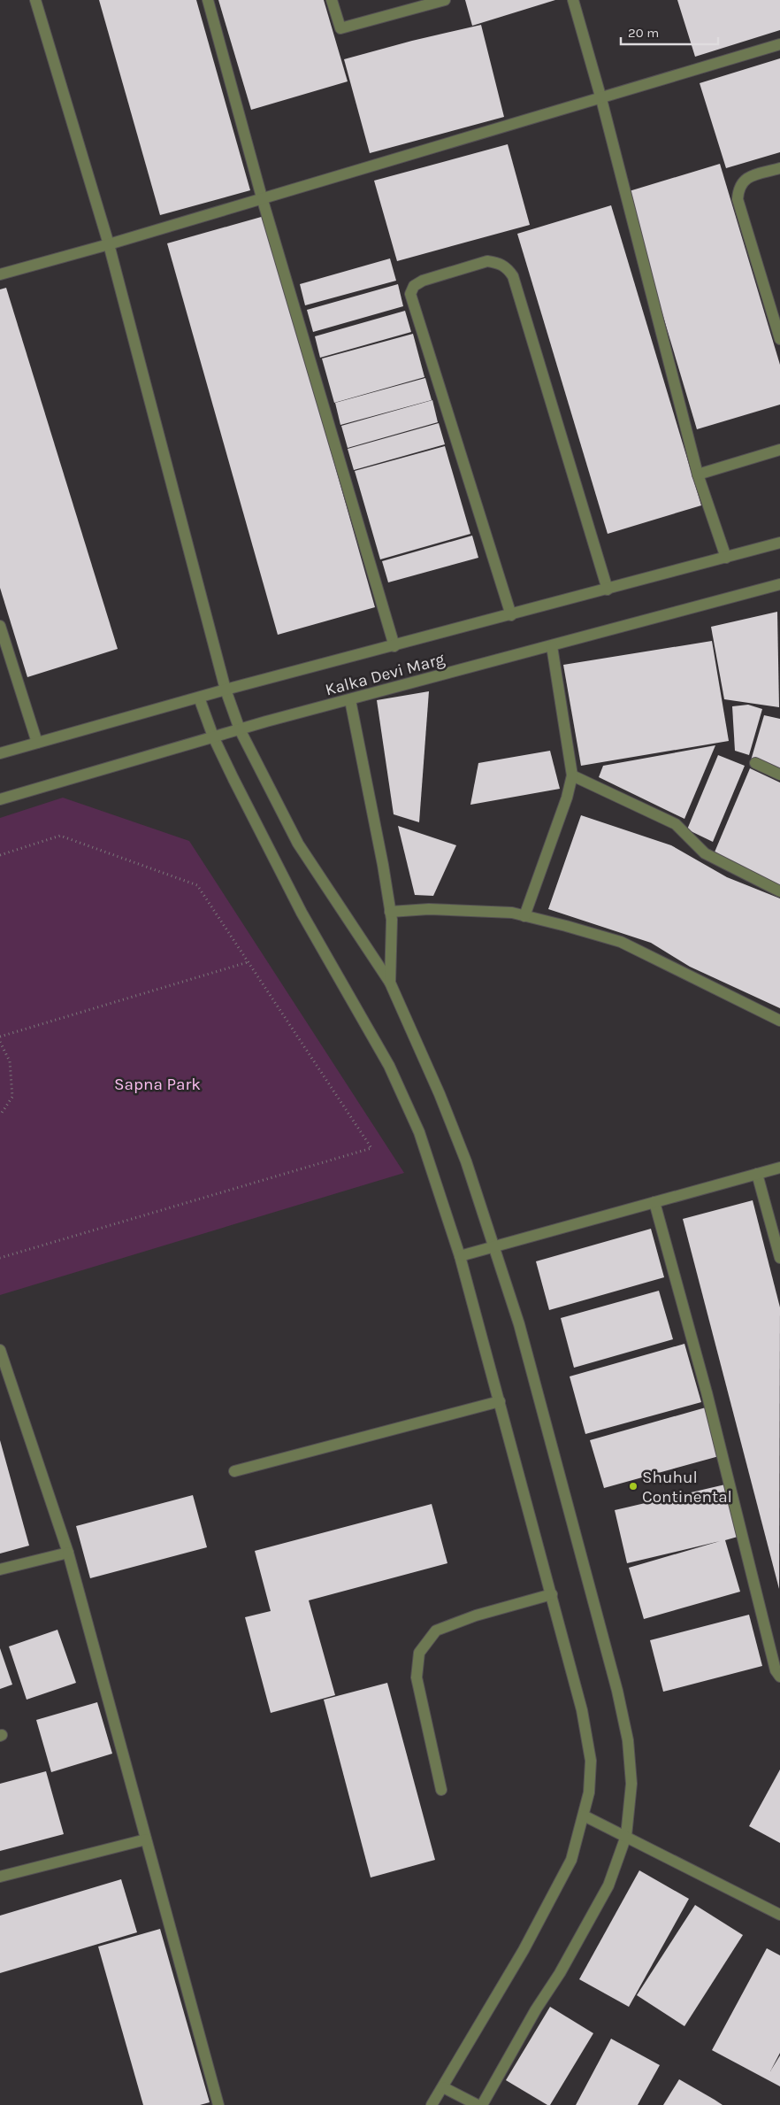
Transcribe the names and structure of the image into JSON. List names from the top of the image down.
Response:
{
  "streets": {
    "street": ["Kalka Devi Marg"]
  },
  "parks": ["Sapna Park"],
  "places": ["Shuhul Continental"],
  "scale_bar": "20 m"
}
